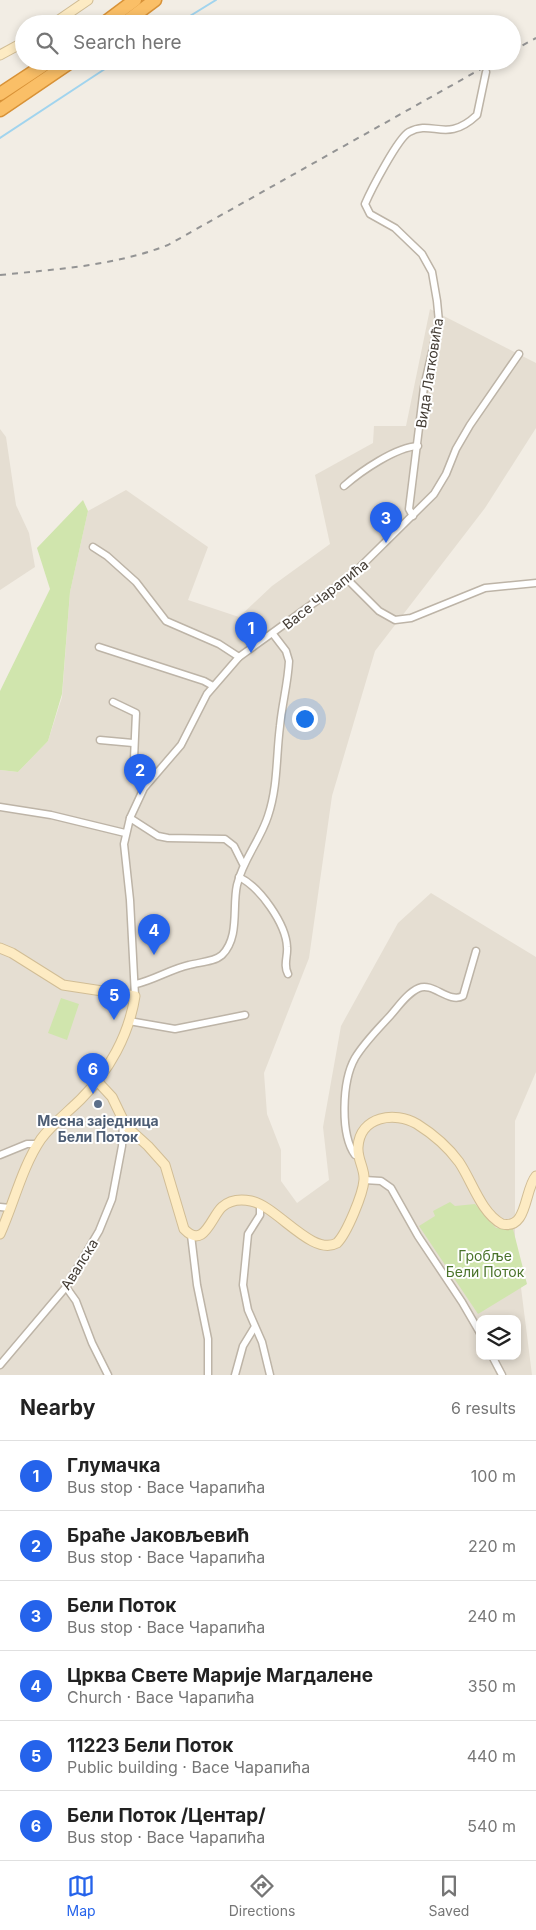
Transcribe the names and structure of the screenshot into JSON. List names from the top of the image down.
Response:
{
  "streets": {
    "street": ["Вида Латковића", "Васе Чарапића", "Авалска"]
  },
  "crossings": [
    ["Вида Латковића", "Васе Чарапића"],
    ["Васе Чарапића", "Авалска"]
  ],
  "parks": ["Гробље Бели Поток"],
  "places": ["Месна заједница Бели Поток"],
  "page": {
    "search": "Search here",
    "pins": [
      "3",
      "1",
      "2",
      "4",
      "5",
      "6"
    ],
    "heading": ["Nearby", "6 results"],
    "list": [
      {
        "mark": "1",
        "name": "Глумачка",
        "note": "Bus stop · Васе Чарапића",
        "value": "100 m"
      },
      {
        "mark": "2",
        "name": "Браће Јаковљевић",
        "note": "Bus stop · Васе Чарапића",
        "value": "220 m"
      },
      {
        "mark": "3",
        "name": "Бели Поток",
        "note": "Bus stop · Васе Чарапића",
        "value": "240 m"
      },
      {
        "mark": "4",
        "name": "Црква Свете Марије Магдалене",
        "note": "Church · Васе Чарапића",
        "value": "350 m"
      },
      {
        "mark": "5",
        "name": "11223 Бели Поток",
        "note": "Public building · Васе Чарапића",
        "value": "440 m"
      },
      {
        "mark": "6",
        "name": "Бели Поток /Центар/",
        "note": "Bus stop · Васе Чарапића",
        "value": "540 m"
      }
    ],
    "nav": ["Map", "Directions", "Saved"]
  }
}
